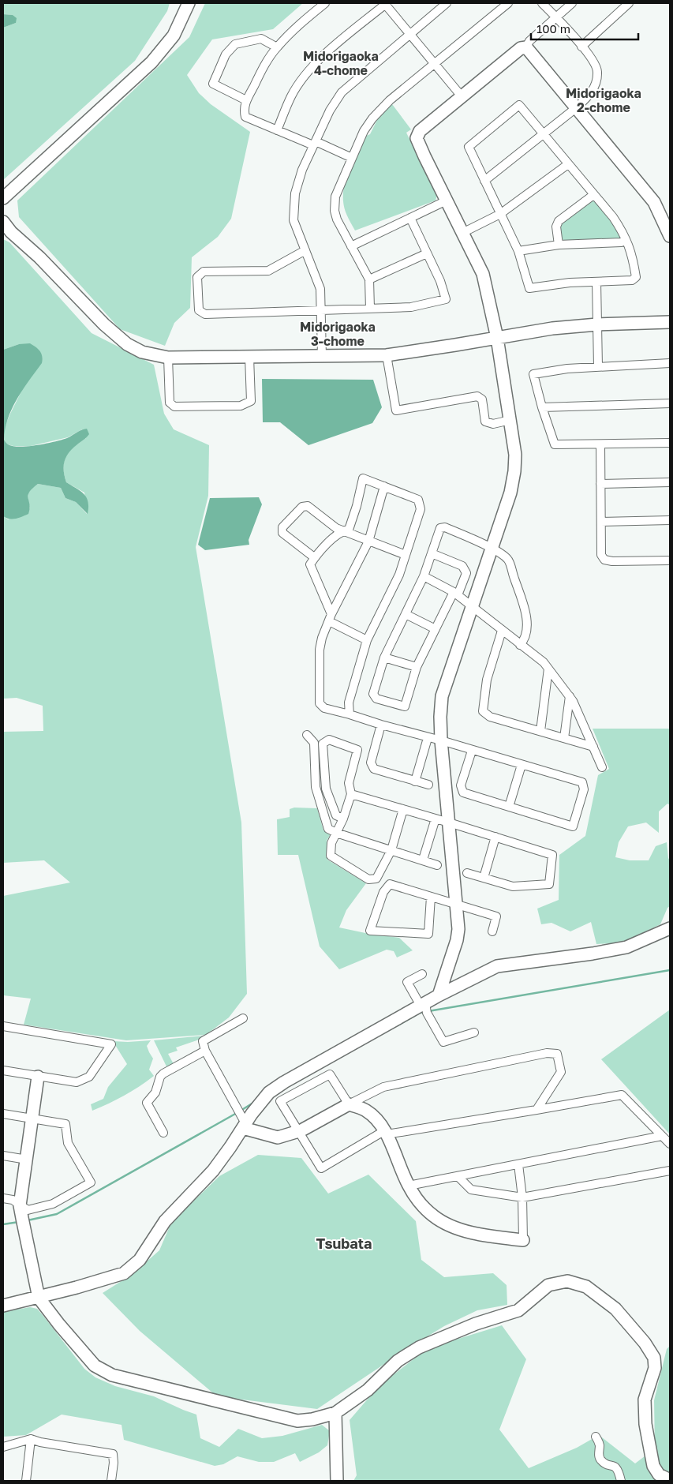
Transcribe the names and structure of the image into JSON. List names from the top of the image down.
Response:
{
  "districts": [
    "Midorigaoka 4-chome",
    "Midorigaoka 2-chome",
    "Midorigaoka 3-chome",
    "Tsubata"
  ],
  "scale_bar": "100 m"
}
